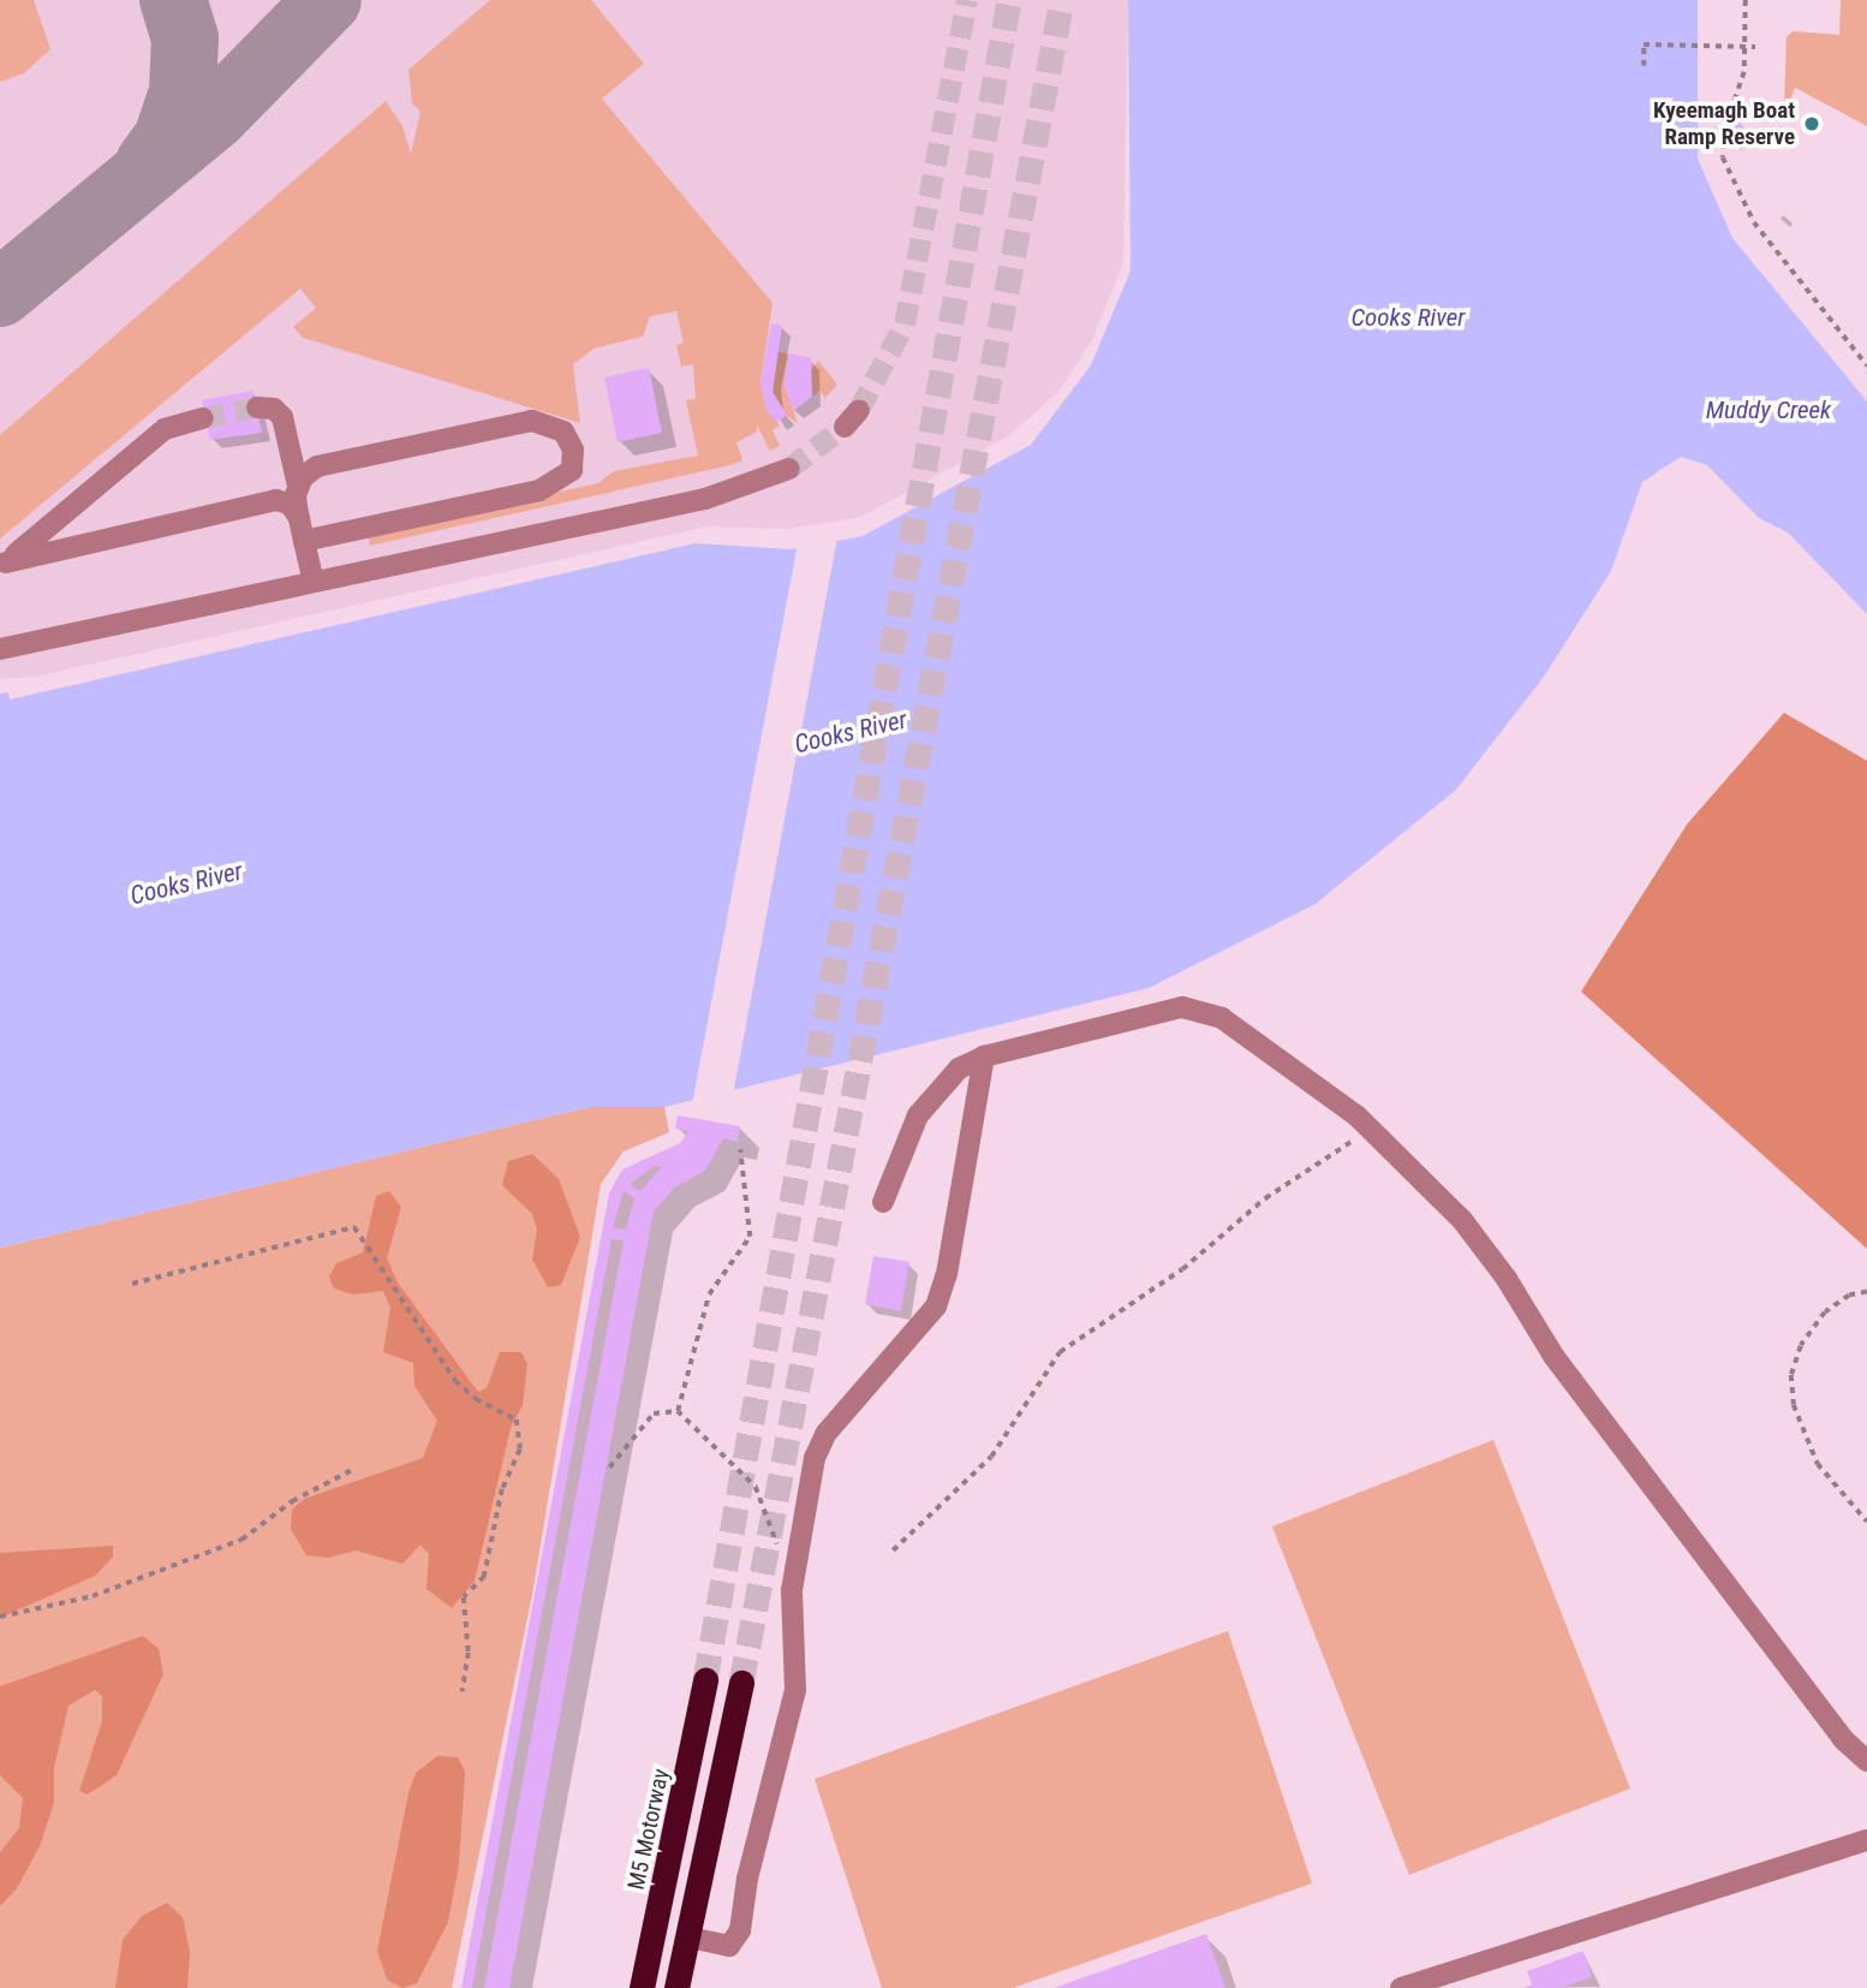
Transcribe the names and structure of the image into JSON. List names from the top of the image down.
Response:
{
  "streets": {
    "highway": ["M5 Motorway"]
  },
  "water": ["Cooks River", "Muddy Creek"],
  "places": ["Kyeemagh Boat Ramp Reserve"]
}
